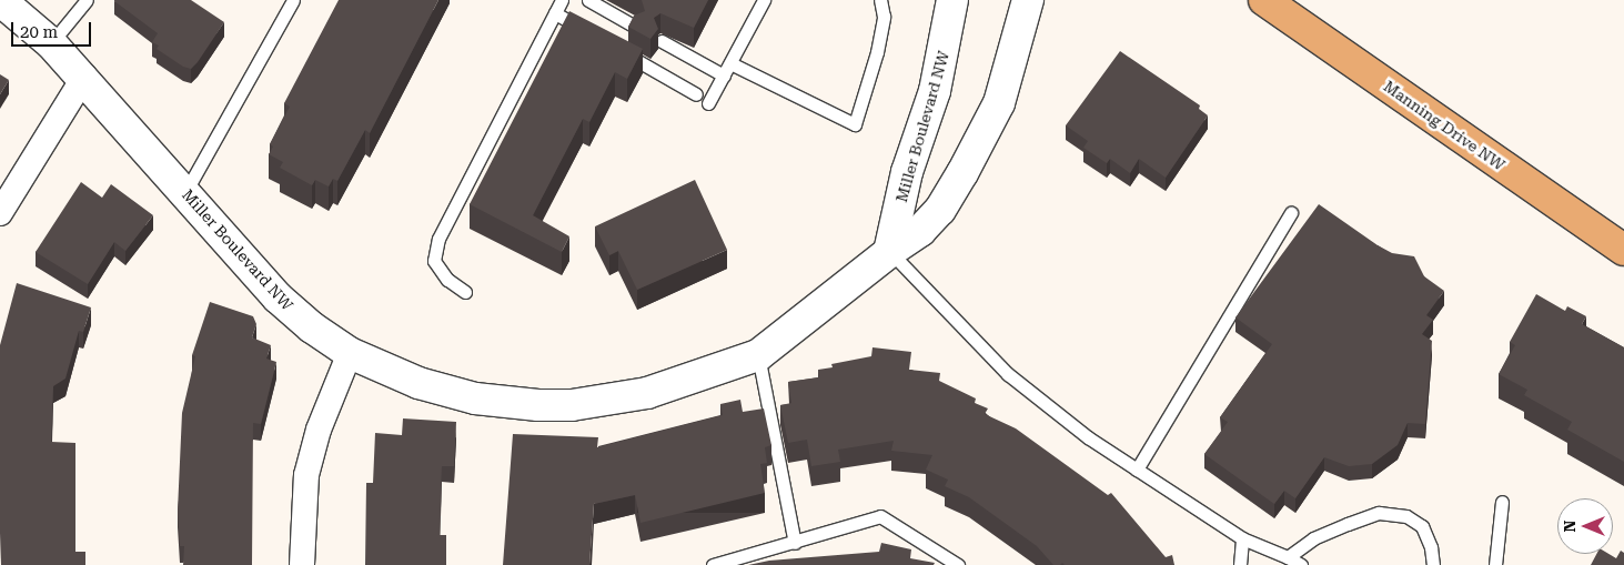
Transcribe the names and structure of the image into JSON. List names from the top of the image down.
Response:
{
  "streets": {
    "main road": ["Manning Drive NW"],
    "street": ["Miller Boulevard NW"]
  },
  "scale_bar": "20 m",
  "north": "left"
}
